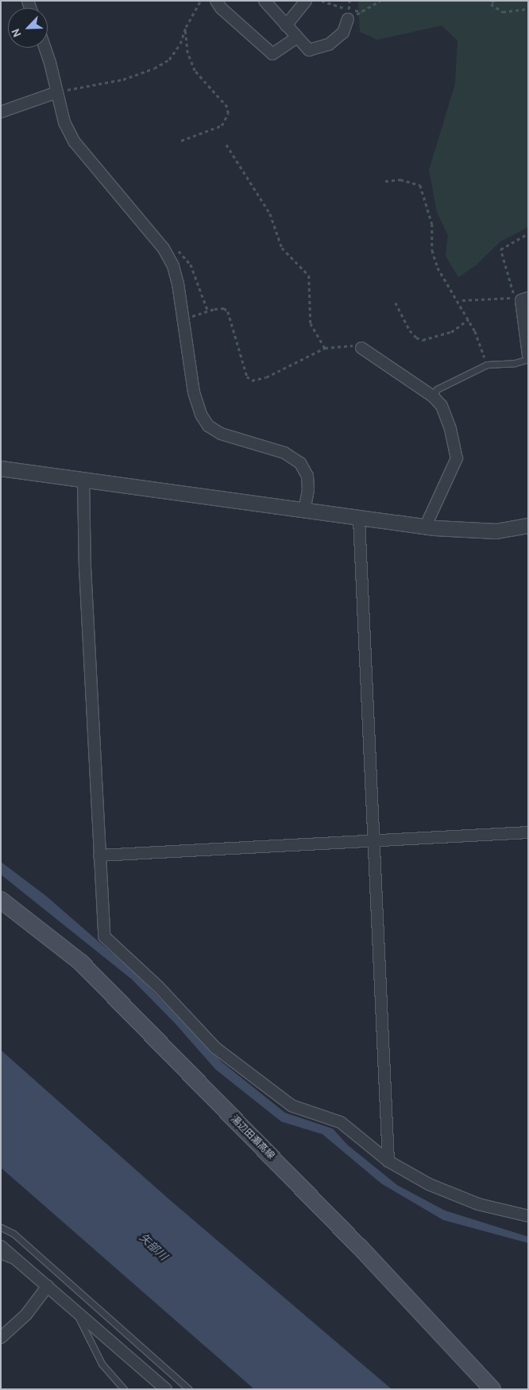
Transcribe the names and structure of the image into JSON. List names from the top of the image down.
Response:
{
  "streets": {
    "main road": ["湯辺田瀬高線"]
  },
  "water": ["矢部川"],
  "north": "bottom left"
}
